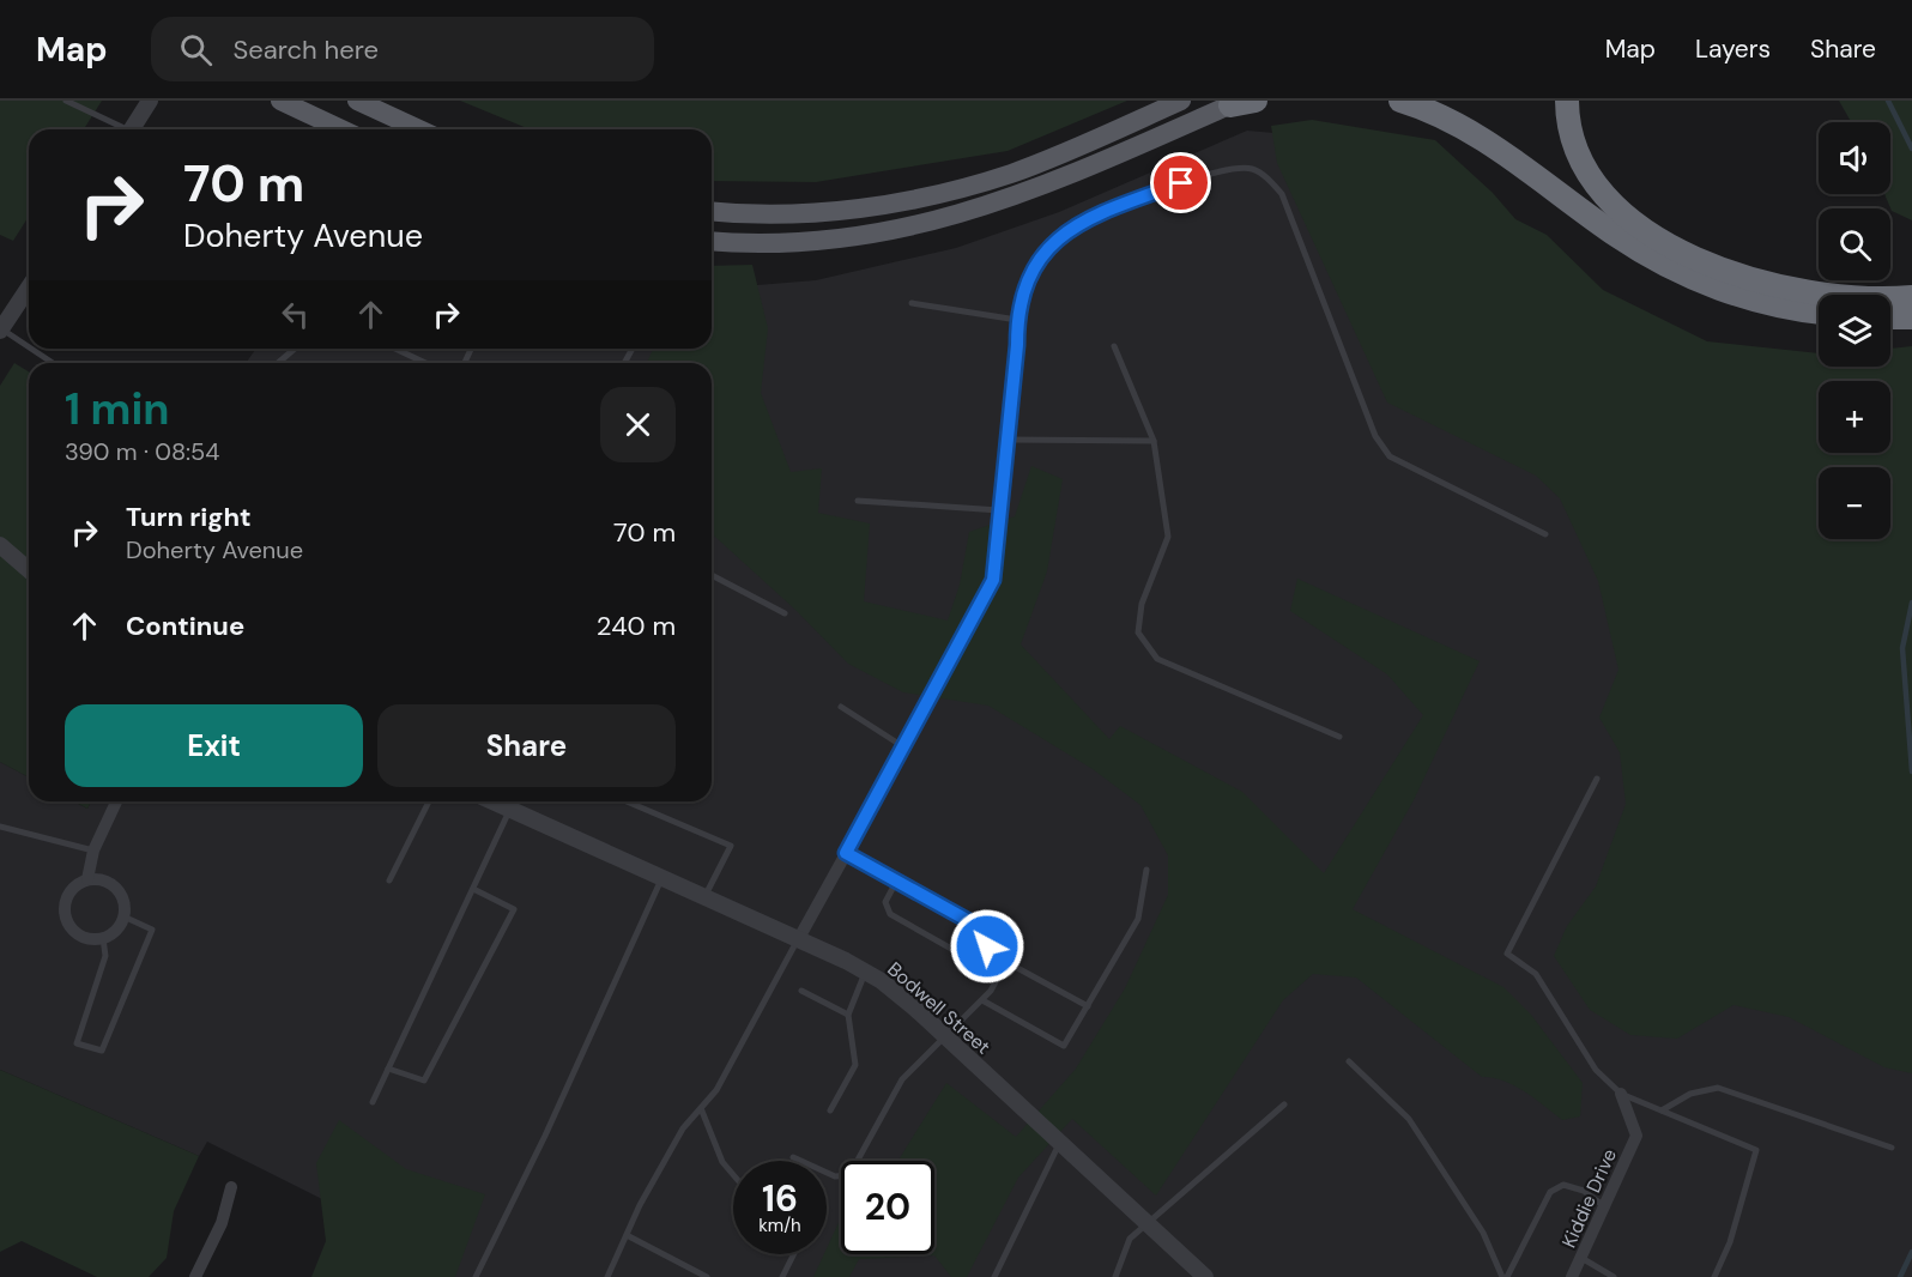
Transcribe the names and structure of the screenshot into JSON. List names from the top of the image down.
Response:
{
  "streets": {
    "street": ["Bodwell Street", "Kiddie Drive"]
  },
  "page": {
    "header": "Map",
    "search": "Search here",
    "nav": ["Map", "Layers", "Share"],
    "map_buttons": ["+", "−"],
    "turn": ["70 m", "Doherty Avenue"],
    "heading": ["1 min", "390 m · 08:54"],
    "list": [
      {
        "name": "Turn right",
        "note": "Doherty Avenue",
        "value": "70 m"
      },
      {
        "name": "Continue",
        "value": "240 m"
      }
    ],
    "buttons": ["Exit", "Share"],
    "speed": "16 km/h",
    "limit": "20"
  }
}
